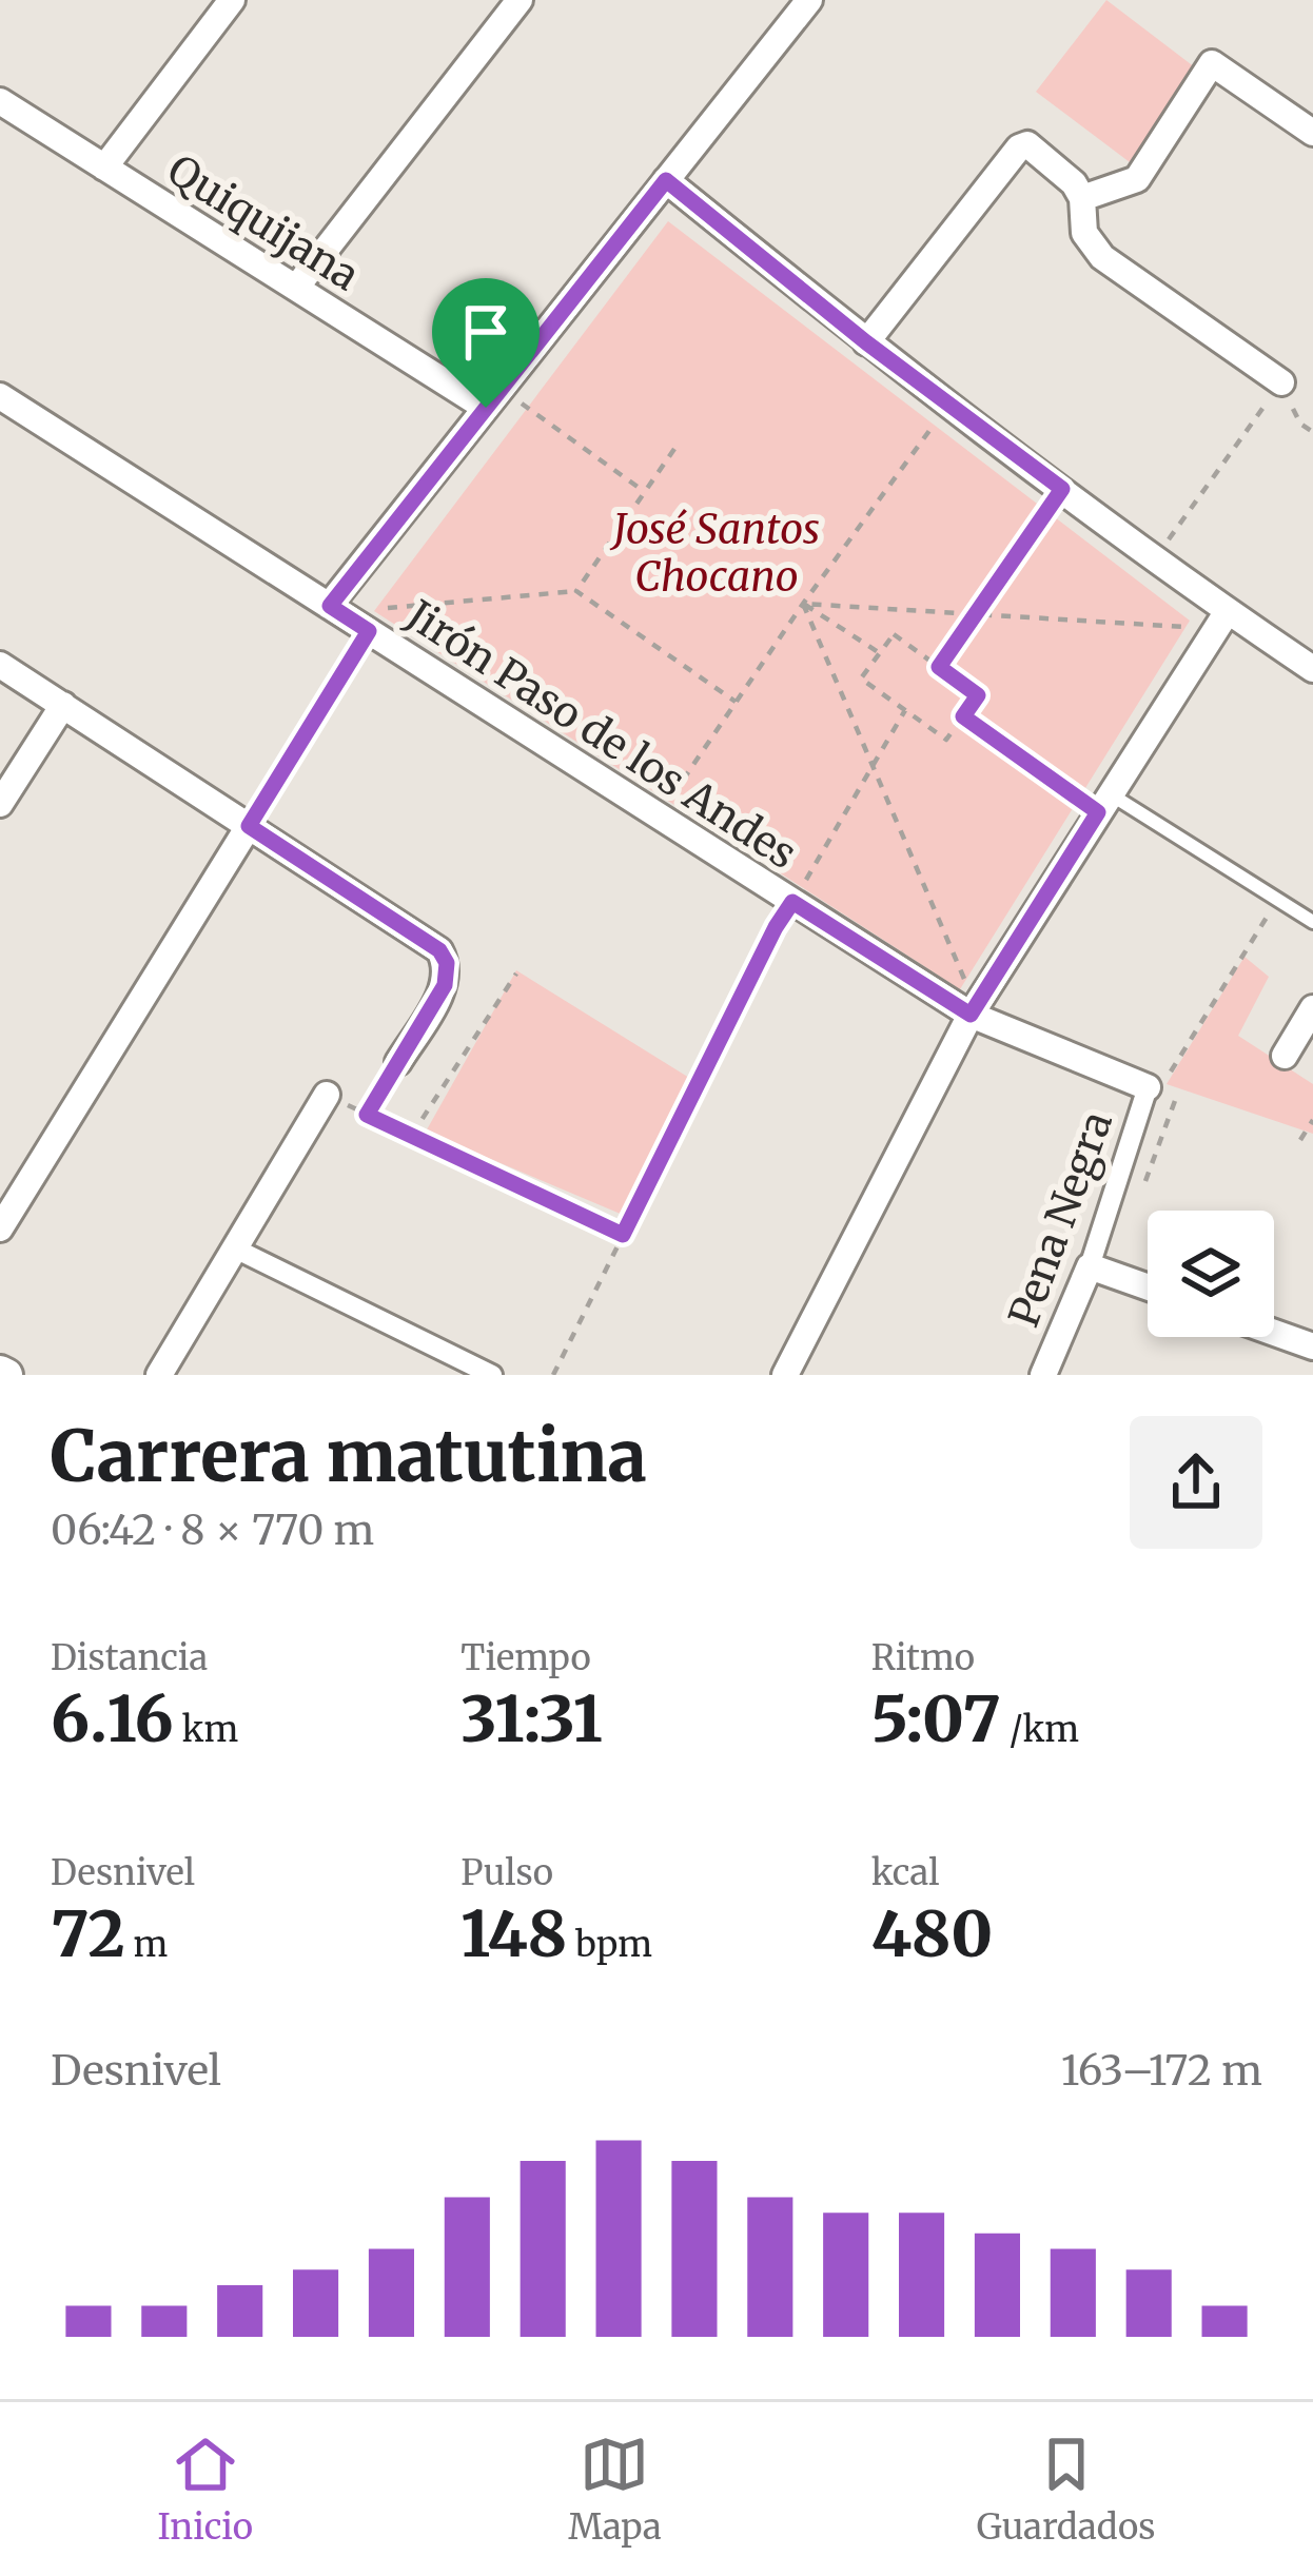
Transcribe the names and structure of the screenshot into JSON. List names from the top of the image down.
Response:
{
  "streets": {
    "street": ["Quiquijana", "Jirón Paso de los Andes", "Pena Negra"]
  },
  "crossings": [
    ["Jirón Paso de los Andes", "Pena Negra"]
  ],
  "parks": ["José Santos Chocano"],
  "page": {
    "heading": ["Carrera matutina", "06:42 · 8 × 770 m"],
    "stats": [
      ["Distancia", "6.16 km"],
      ["Tiempo", "31:31"],
      ["Ritmo", "5:07 /km"],
      ["Desnivel", "72 m"],
      ["Pulso", "148 bpm"],
      ["kcal", "480"]
    ],
    "chart": ["Desnivel", "163–172 m"],
    "tabs": ["Inicio", "Mapa", "Guardados"]
  }
}
